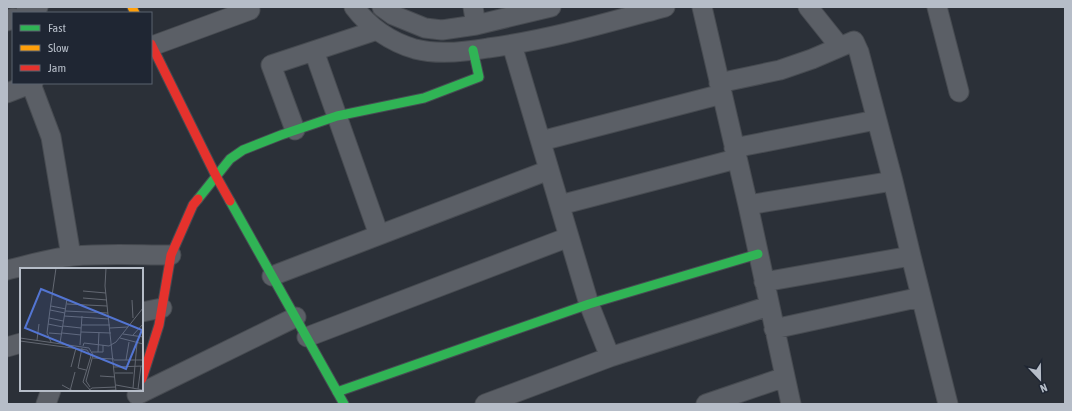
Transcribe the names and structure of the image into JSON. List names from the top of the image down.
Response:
{
  "legend": ["Fast", "Slow", "Jam"],
  "north": "bottom"
}
